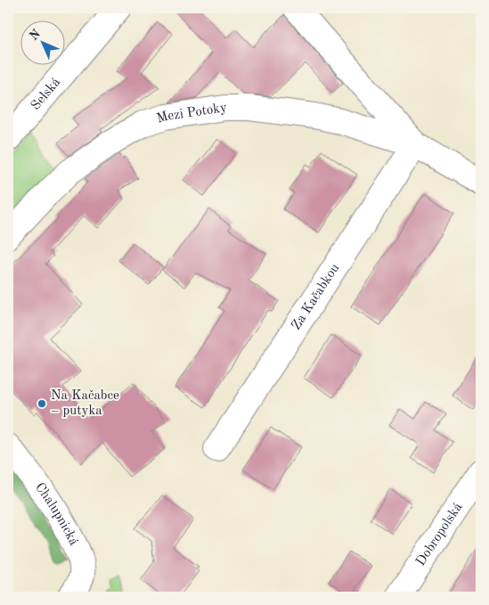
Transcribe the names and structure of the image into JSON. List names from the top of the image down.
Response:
{
  "streets": {
    "street": [
      "Selská",
      "Mezi Potoky",
      "Za Kačabkou",
      "Chalupnická",
      "Dobropolská"
    ]
  },
  "crossings": [
    ["Mezi Potoky", "Za Kačabkou"]
  ],
  "places": ["Na Kačabce – putyka"],
  "north": "top left"
}
